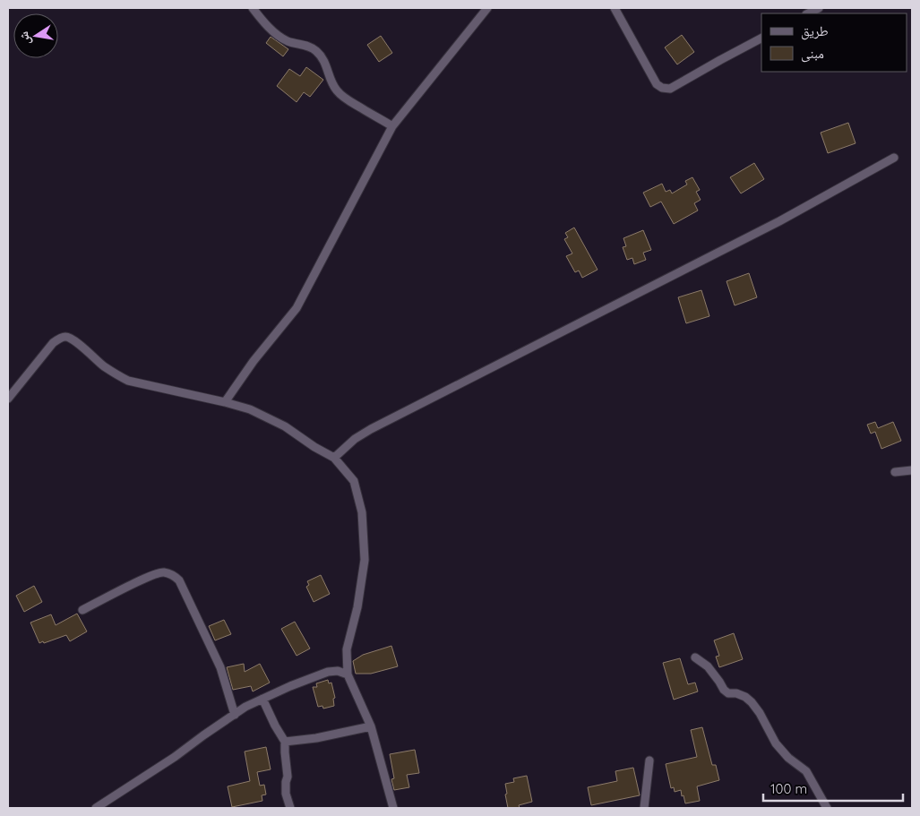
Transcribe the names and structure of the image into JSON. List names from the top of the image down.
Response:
{
  "legend": ["طريق", "مبنى"],
  "scale_bar": "100 m",
  "north": "left"
}
